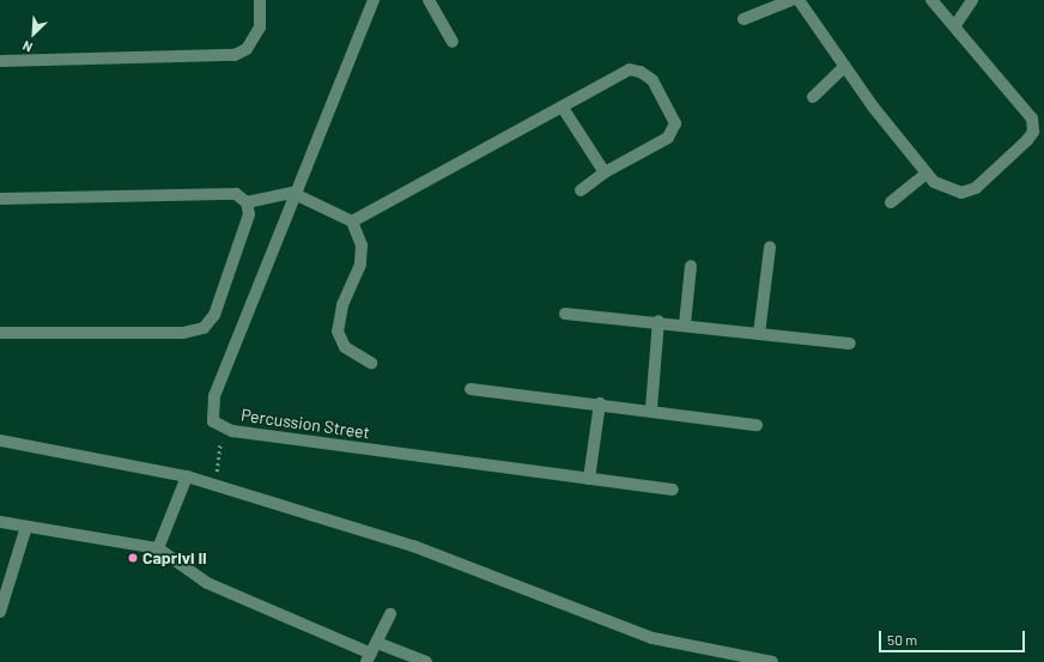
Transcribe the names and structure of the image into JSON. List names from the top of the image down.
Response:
{
  "streets": {
    "street": ["Percussion Street"]
  },
  "places": ["Caprivi II"],
  "scale_bar": "50 m",
  "north": "bottom left"
}
